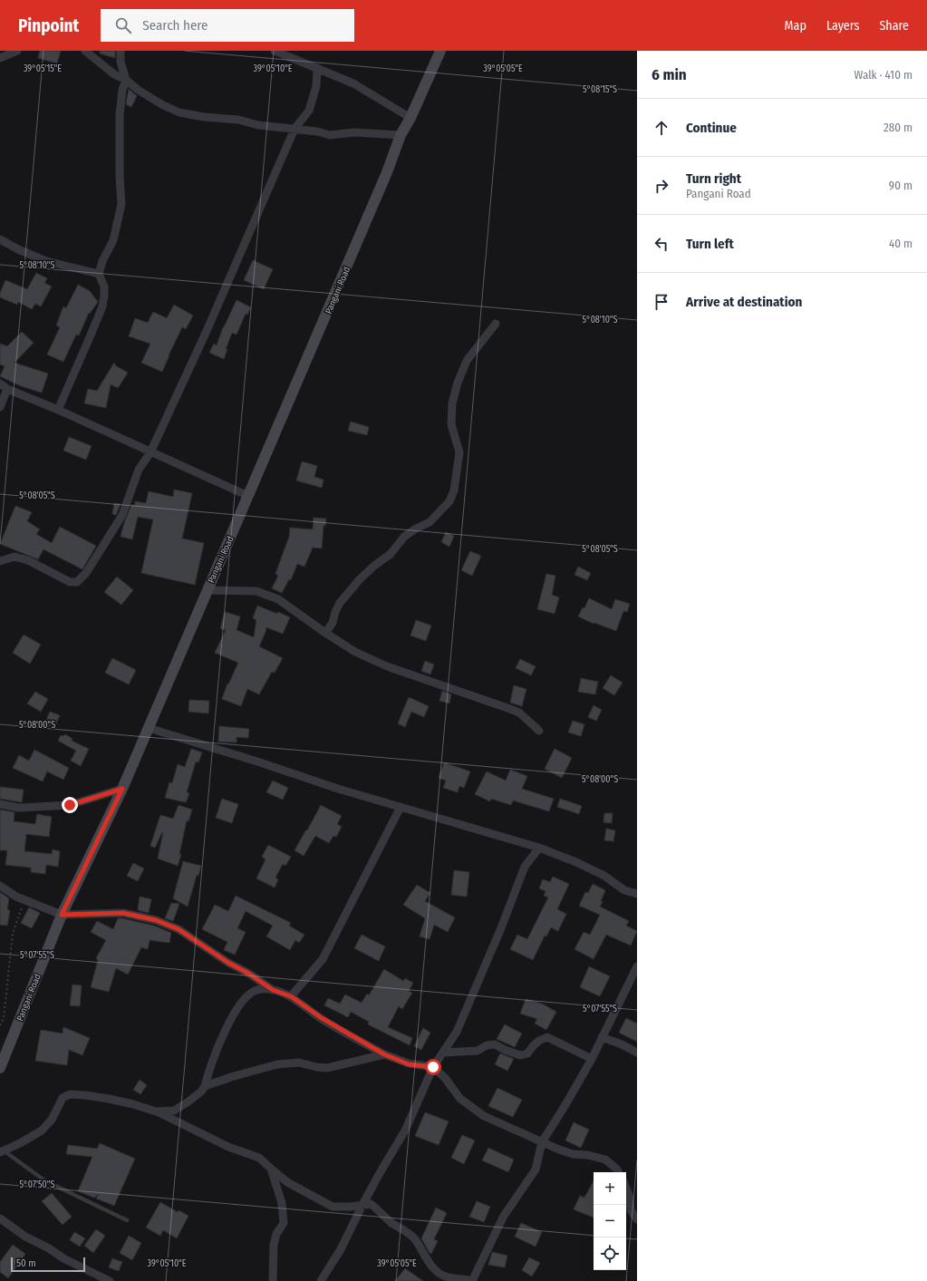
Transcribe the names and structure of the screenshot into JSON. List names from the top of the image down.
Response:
{
  "streets": {
    "main road": ["Pangani Road"]
  },
  "scale_bar": "50 m",
  "page": {
    "header": "Pinpoint",
    "search": "Search here",
    "nav": ["Map", "Layers", "Share"],
    "heading": ["6 min", "Walk · 410 m"],
    "list": [
      ["Continue", "280 m"],
      ["Turn right", "Pangani Road", "90 m"],
      ["Turn left", "40 m"],
      "Arrive at destination"
    ],
    "map_buttons": ["+", "−"],
    "scale": "50 m"
  },
  "coordinates": [
    "39°05'10\"E",
    "39°05'05\"E",
    "39°05'15\"E",
    "5°08'15\"S",
    "5°08'10\"S",
    "5°08'05\"S",
    "5°08'00\"S",
    "5°07'55\"S",
    "5°07'50\"S"
  ]
}
